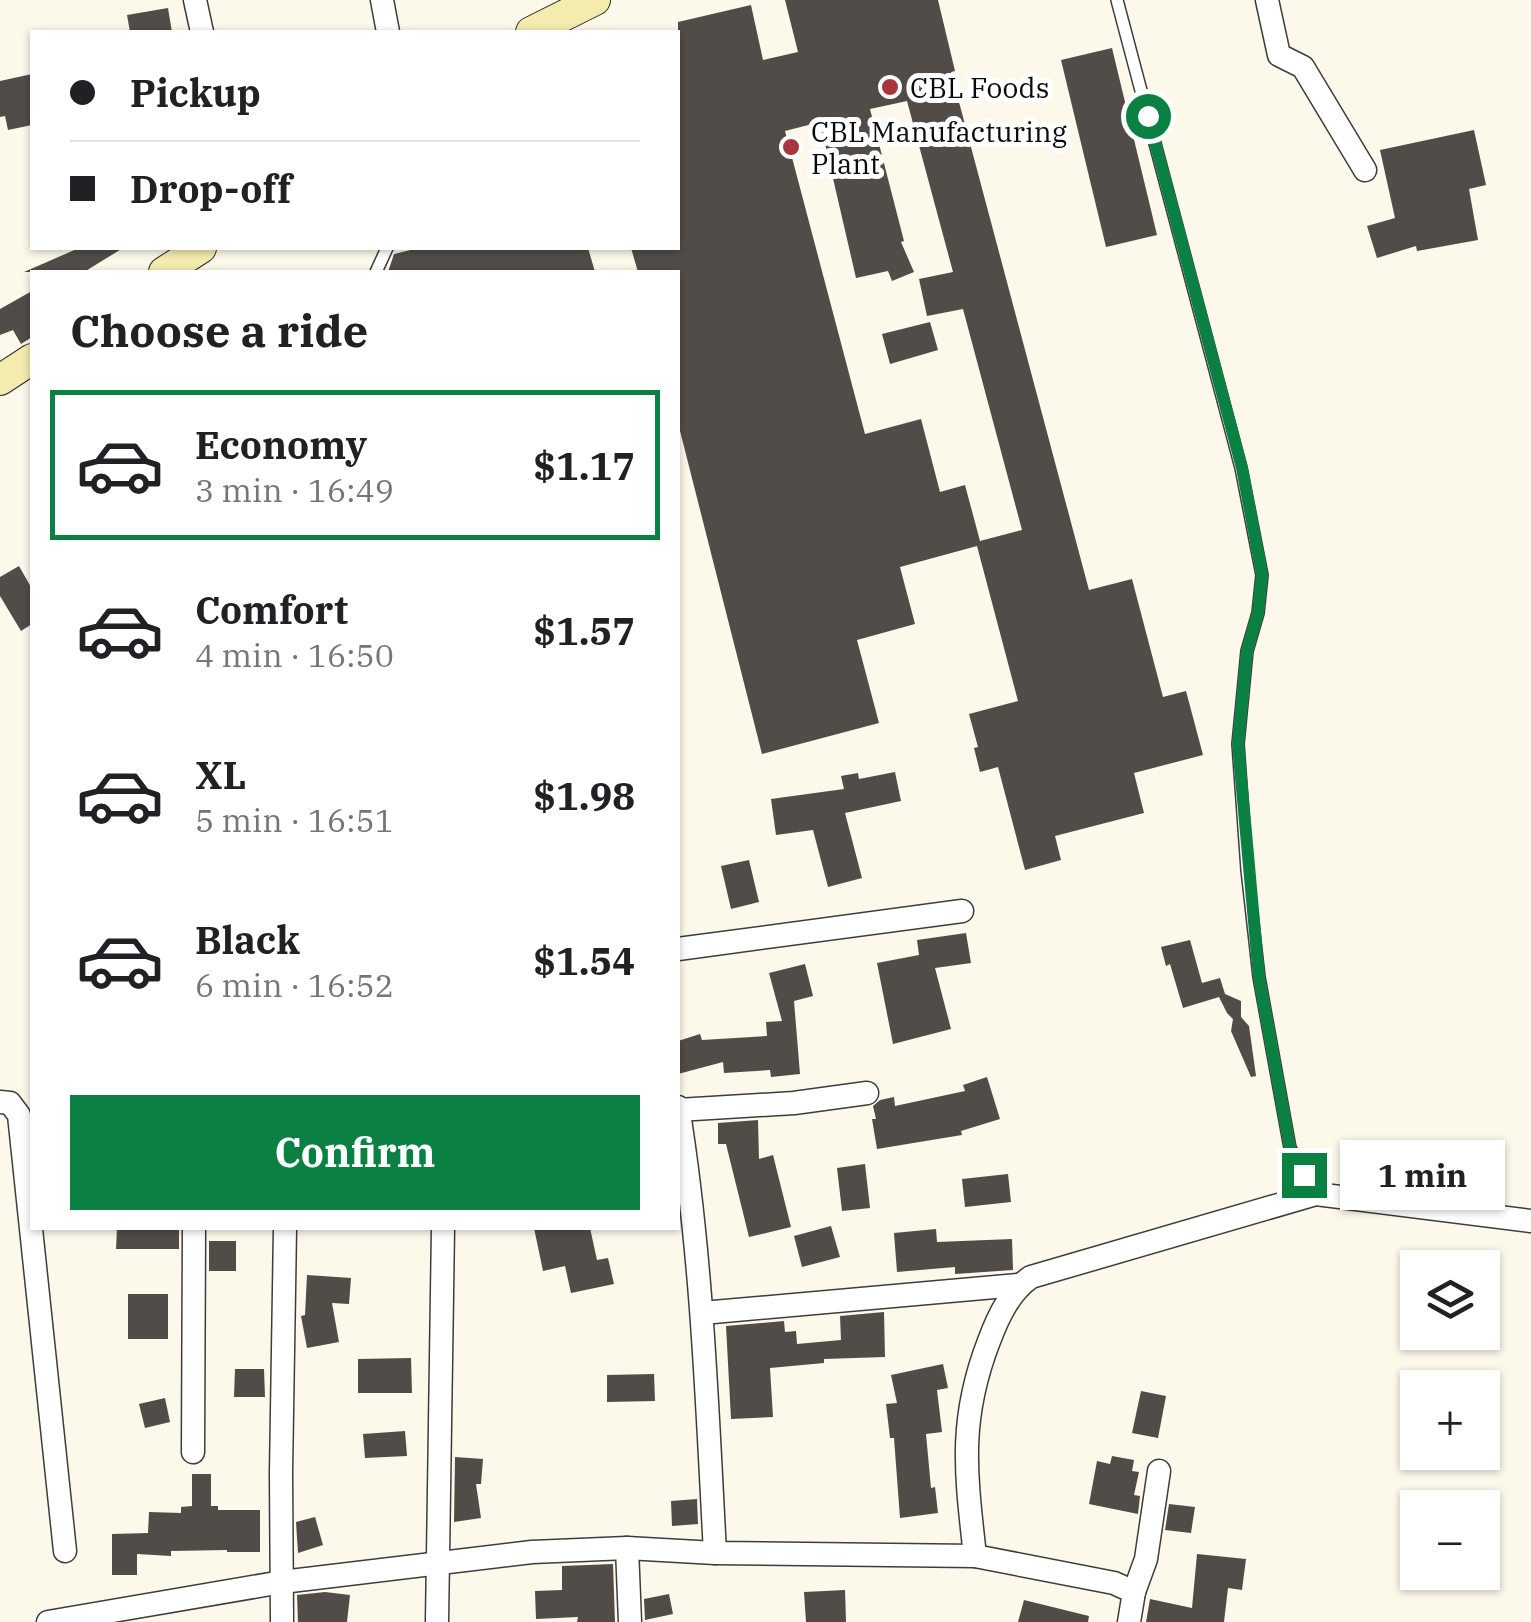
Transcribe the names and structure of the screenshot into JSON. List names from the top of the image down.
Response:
{
  "places": ["CBL Foods", "CBL Manufacturing Plant"],
  "page": {
    "banner": ["Pickup", "Drop-off"],
    "heading": "Choose a ride",
    "list": [
      {
        "name": "Economy",
        "note": "3 min · 16:49",
        "value": "$1.17"
      },
      {
        "name": "Comfort",
        "note": "4 min · 16:50",
        "value": "$1.57"
      },
      {
        "name": "XL",
        "note": "5 min · 16:51",
        "value": "$1.98"
      },
      {
        "name": "Black",
        "note": "6 min · 16:52",
        "value": "$1.54"
      }
    ],
    "buttons": "Confirm",
    "bubble": "1 min",
    "map_buttons": ["+", "−"]
  }
}
